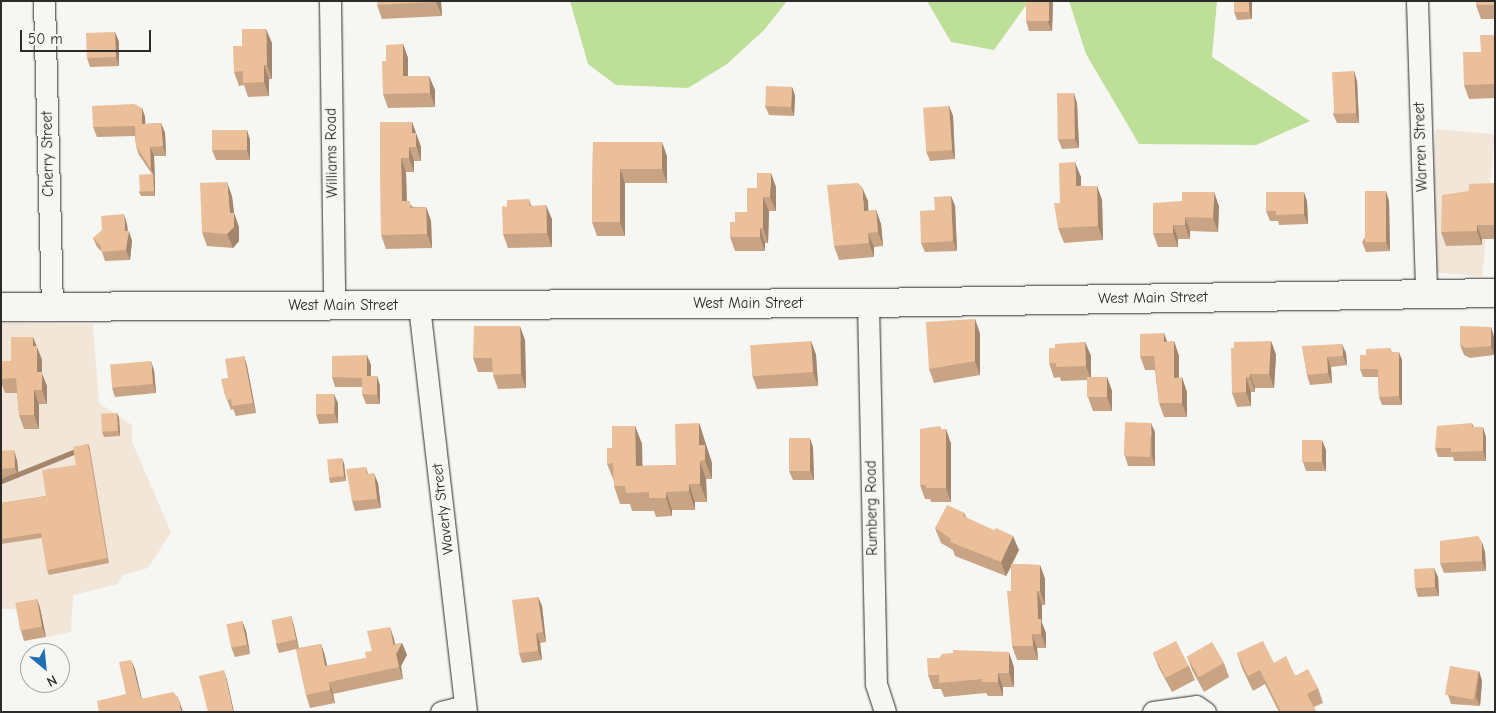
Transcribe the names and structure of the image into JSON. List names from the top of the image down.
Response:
{
  "streets": {
    "main road": ["West Main Street"],
    "street": [
      "Warren Street",
      "Williams Road",
      "Cherry Street",
      "Rumberg Road",
      "Waverly Street"
    ]
  },
  "crossings": [
    ["Warren Street", "West Main Street"],
    ["Williams Road", "West Main Street"],
    ["Cherry Street", "West Main Street"],
    ["West Main Street", "Rumberg Road"],
    ["West Main Street", "Waverly Street"]
  ],
  "scale_bar": "50 m",
  "north": "bottom right"
}
